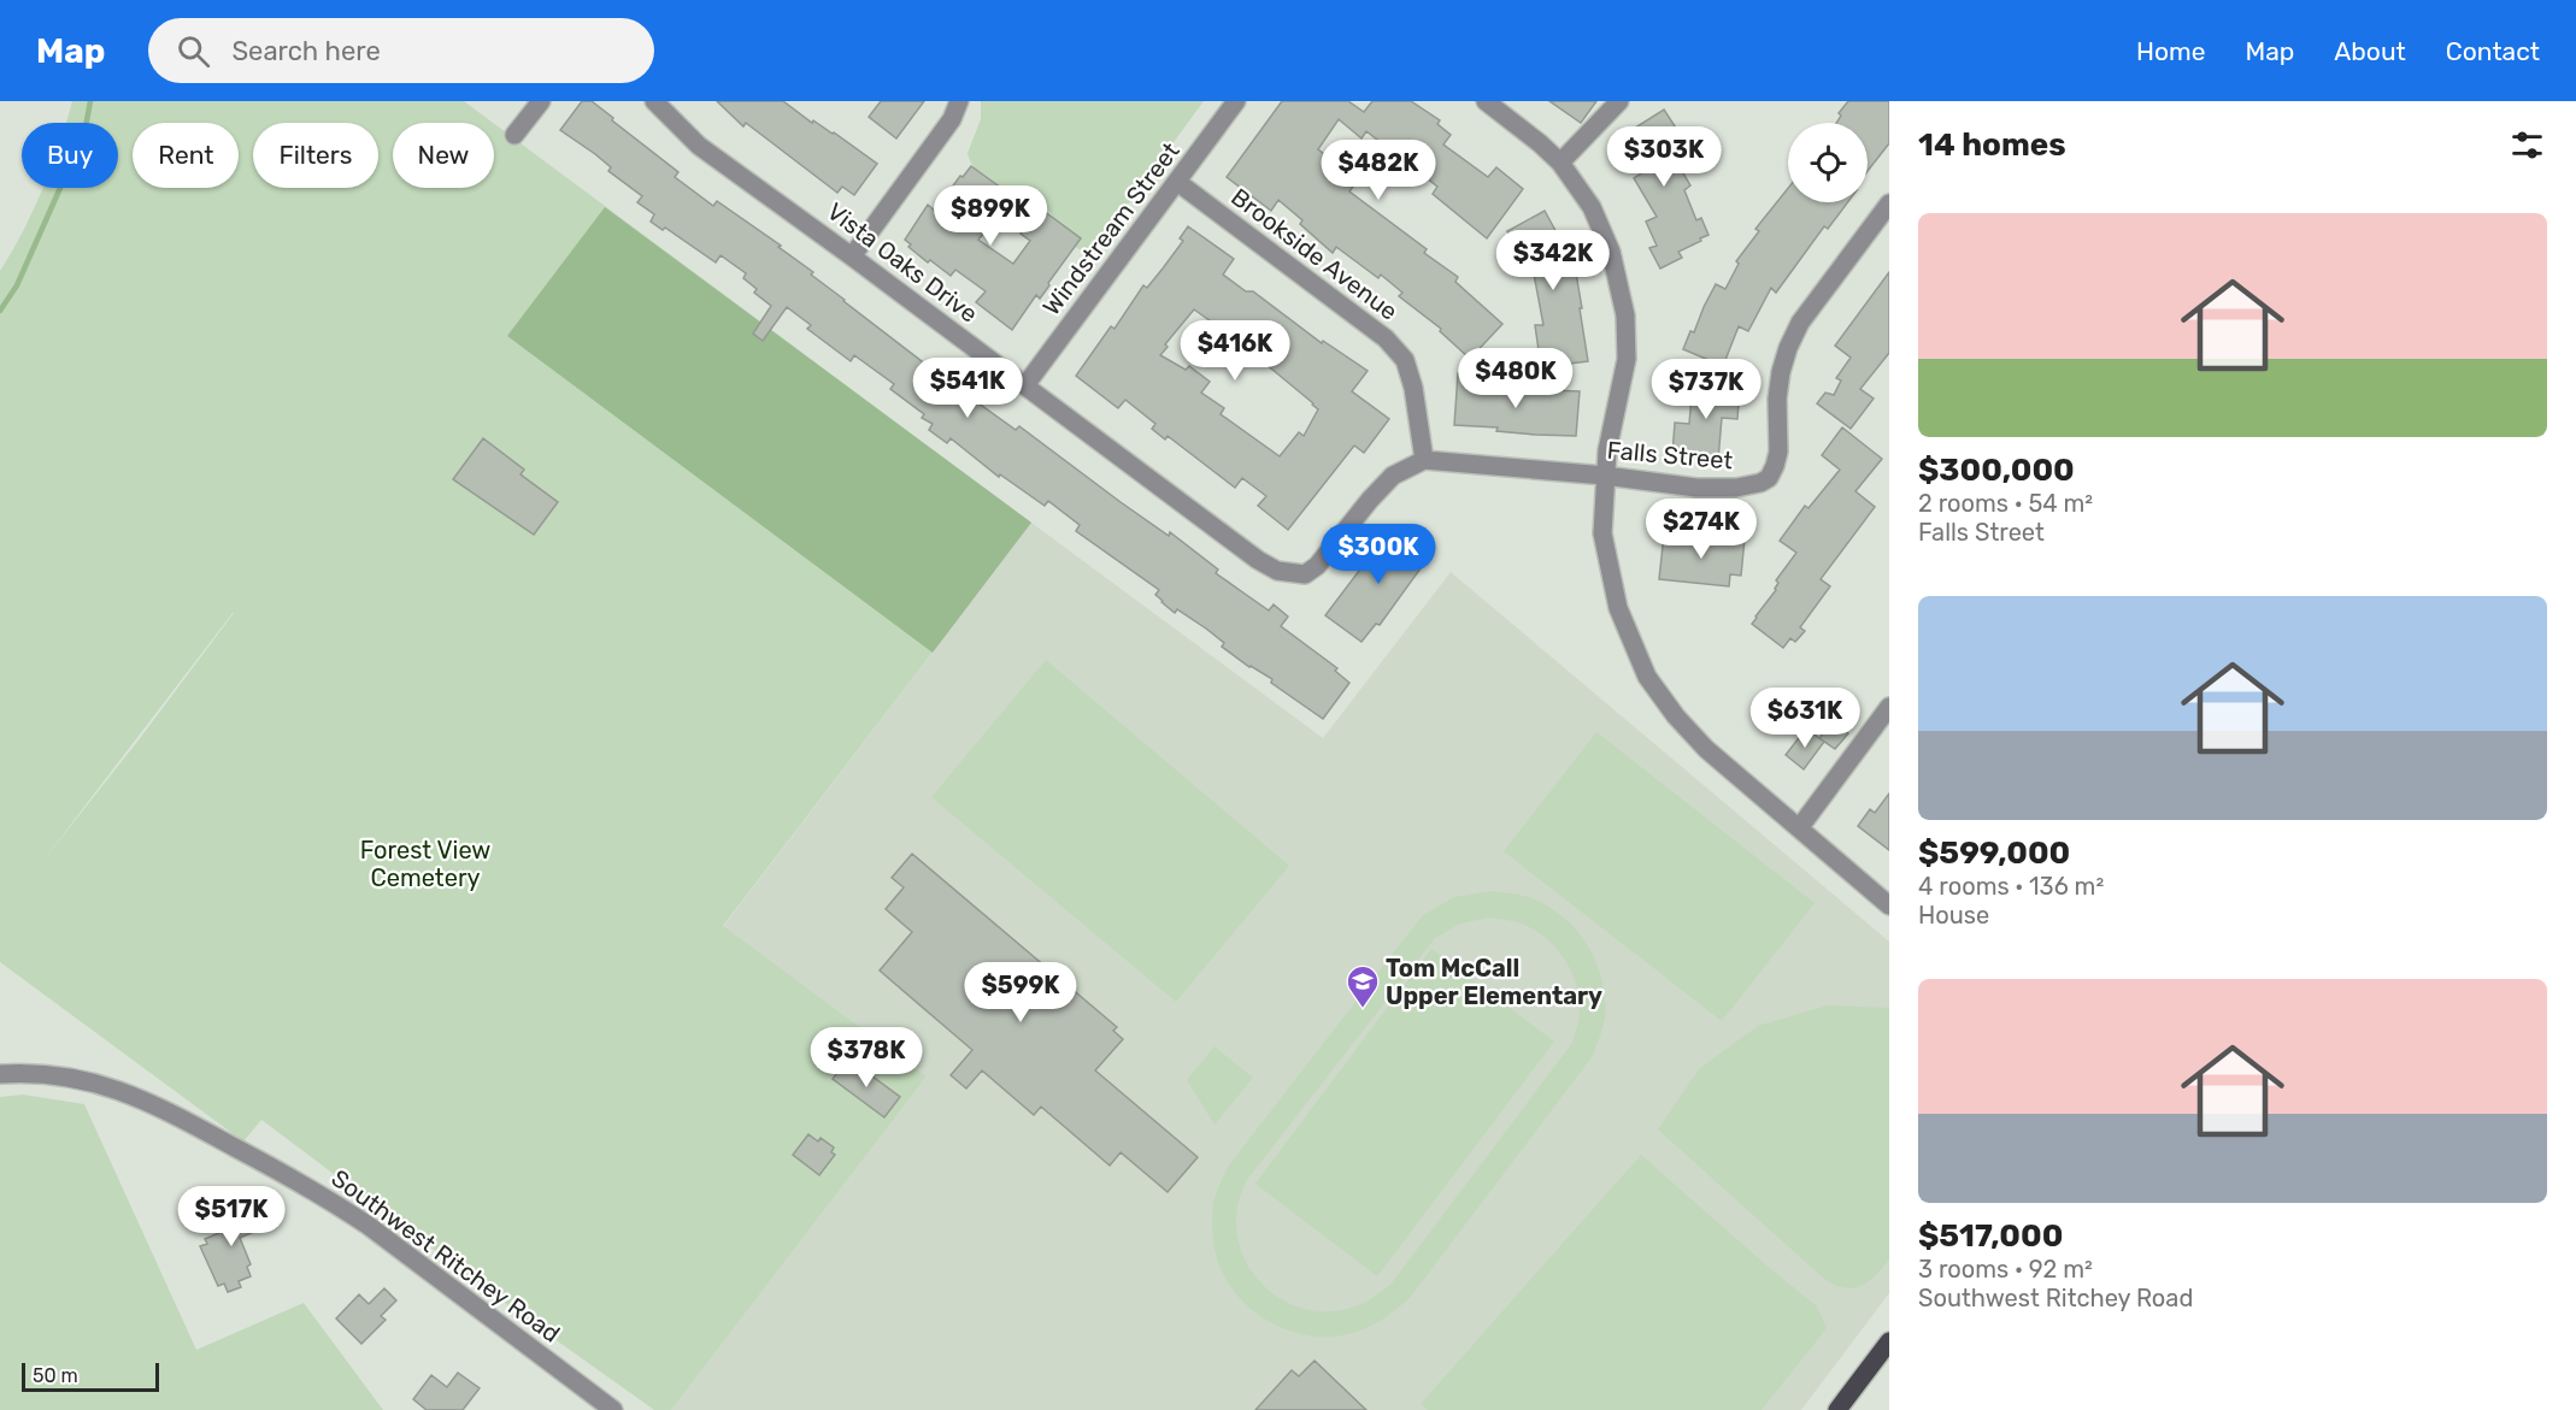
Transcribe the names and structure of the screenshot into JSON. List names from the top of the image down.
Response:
{
  "streets": {
    "street": [
      "Windstream Street",
      "Brookside Avenue",
      "Vista Oaks Drive",
      "Falls Street",
      "Southwest Ritchey Road"
    ]
  },
  "crossings": [
    ["Windstream Street", "Brookside Avenue"],
    ["Windstream Street", "Vista Oaks Drive"],
    ["Brookside Avenue", "Vista Oaks Drive"],
    ["Brookside Avenue", "Falls Street"],
    ["Vista Oaks Drive", "Falls Street"]
  ],
  "parks": ["Forest View Cemetery"],
  "places": {
    "school or university": ["Tom McCall Upper Elementary"]
  },
  "scale_bar": "50 m",
  "page": {
    "header": "Map",
    "search": "Search here",
    "nav": [
      "Home",
      "Map",
      "About",
      "Contact"
    ],
    "heading": "14 homes",
    "chip": [
      "Buy",
      "Rent",
      "Filters",
      "New"
    ],
    "price": [
      "$303K",
      "$482K",
      "$899K",
      "$342K",
      "$416K",
      "$480K",
      "$541K",
      "$737K",
      "$274K",
      "$300K",
      "$631K",
      "$599K",
      "$378K",
      "$517K"
    ],
    "list": [
      {
        "name": "$300,000",
        "note": "2 rooms · 54 m² · Falls Street"
      },
      {
        "name": "$599,000",
        "note": "4 rooms · 136 m² · House"
      },
      {
        "name": "$517,000",
        "note": "3 rooms · 92 m² · Southwest Ritchey Road"
      }
    ],
    "scale": "50 m"
  }
}
